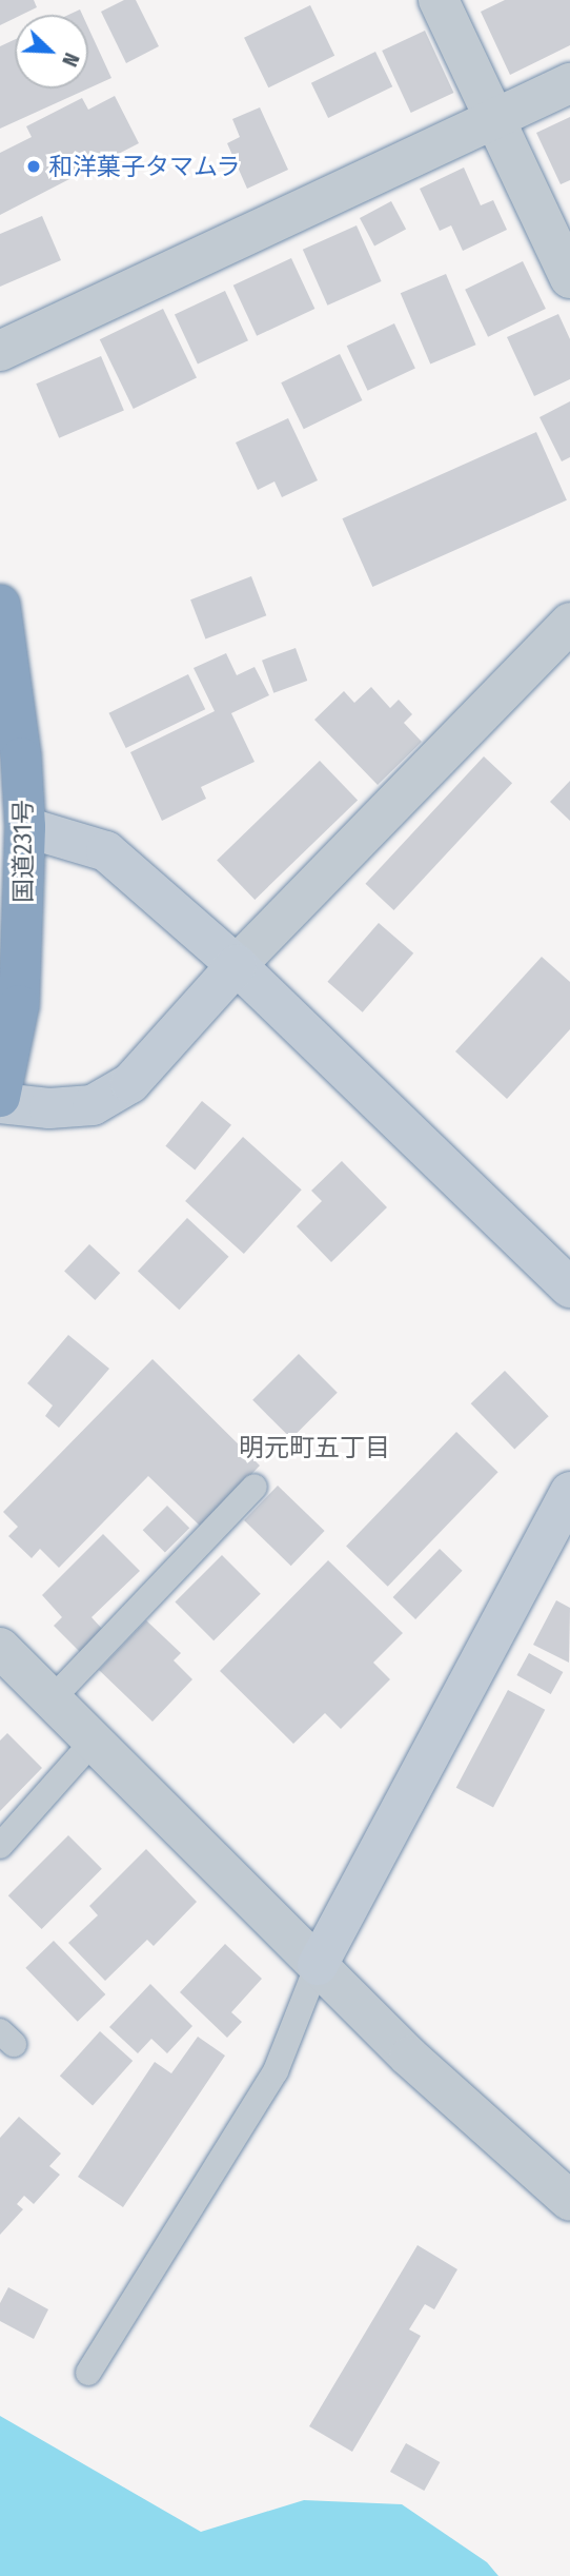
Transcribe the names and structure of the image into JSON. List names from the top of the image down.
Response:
{
  "streets": {
    "highway": ["国道231号"]
  },
  "districts": ["明元町五丁目"],
  "places": ["和洋菓子タマムラ"],
  "north": "bottom right"
}
